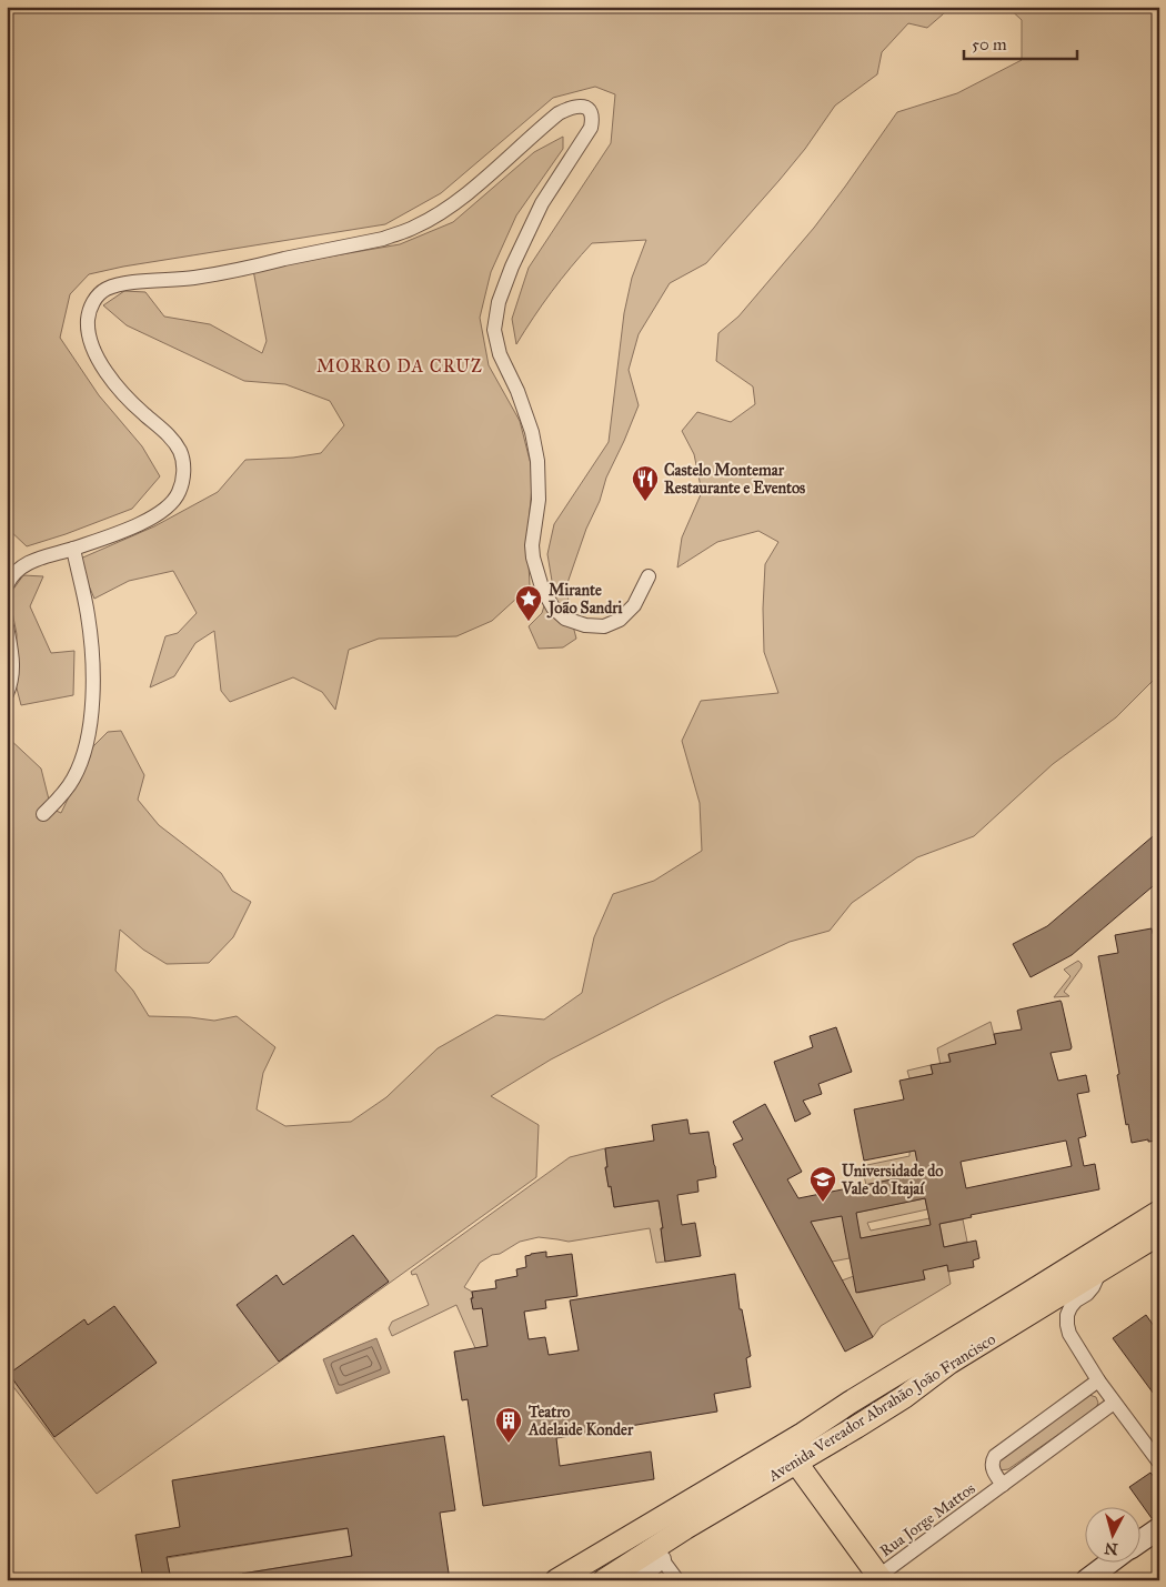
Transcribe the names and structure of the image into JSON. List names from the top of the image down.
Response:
{
  "streets": {
    "main road": ["Avenida Vereador Abrahão João Francisco"],
    "street": ["Rua Jorge Mattos"]
  },
  "districts": ["MORRO DA CRUZ"],
  "places": {
    "restaurant": ["Castelo Montemar Restaurante e Eventos"],
    "place": ["Mirante João Sandri"],
    "school or university": ["Universidade do Vale do Itajaí"],
    "building": ["Teatro Adelaide Konder"]
  },
  "scale_bar": "50 m",
  "north": "bottom"
}
